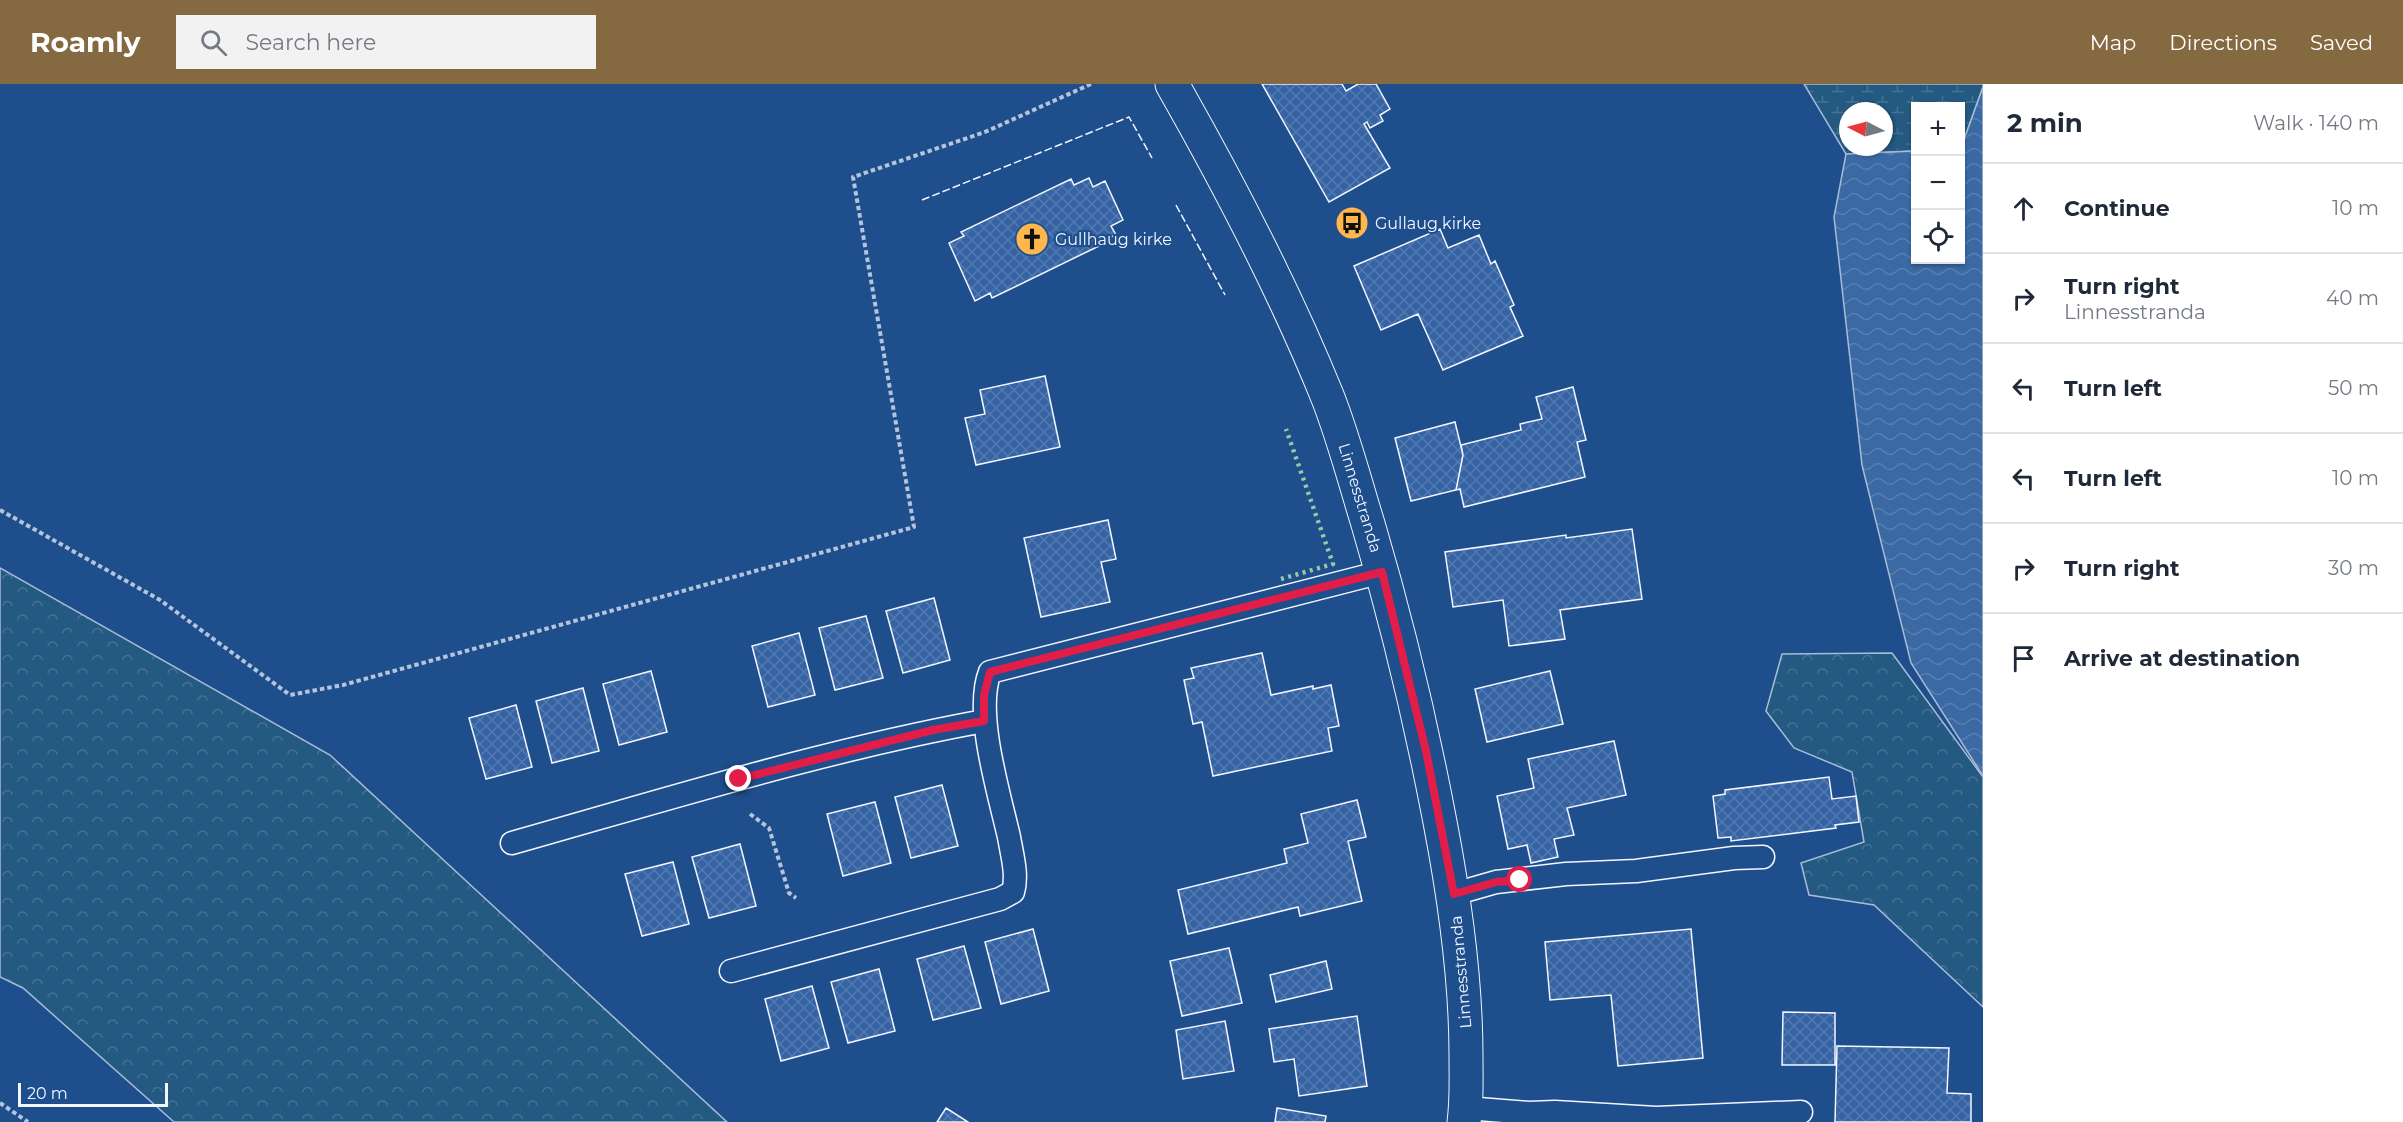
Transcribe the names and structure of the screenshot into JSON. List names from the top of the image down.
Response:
{
  "streets": {
    "street": ["Linnesstranda"]
  },
  "places": {
    "bus stop": ["Gullaug kirke"],
    "church": ["Gullhaug kirke"]
  },
  "scale_bar": "20 m",
  "north": "left",
  "page": {
    "header": "Roamly",
    "search": "Search here",
    "nav": ["Map", "Directions", "Saved"],
    "heading": ["2 min", "Walk · 140 m"],
    "map_buttons": ["+", "−"],
    "list": [
      ["Continue", "10 m"],
      ["Turn right", "Linnesstranda", "40 m"],
      ["Turn left", "50 m"],
      ["Turn left", "10 m"],
      ["Turn right", "30 m"],
      "Arrive at destination"
    ],
    "scale": "20 m"
  }
}
